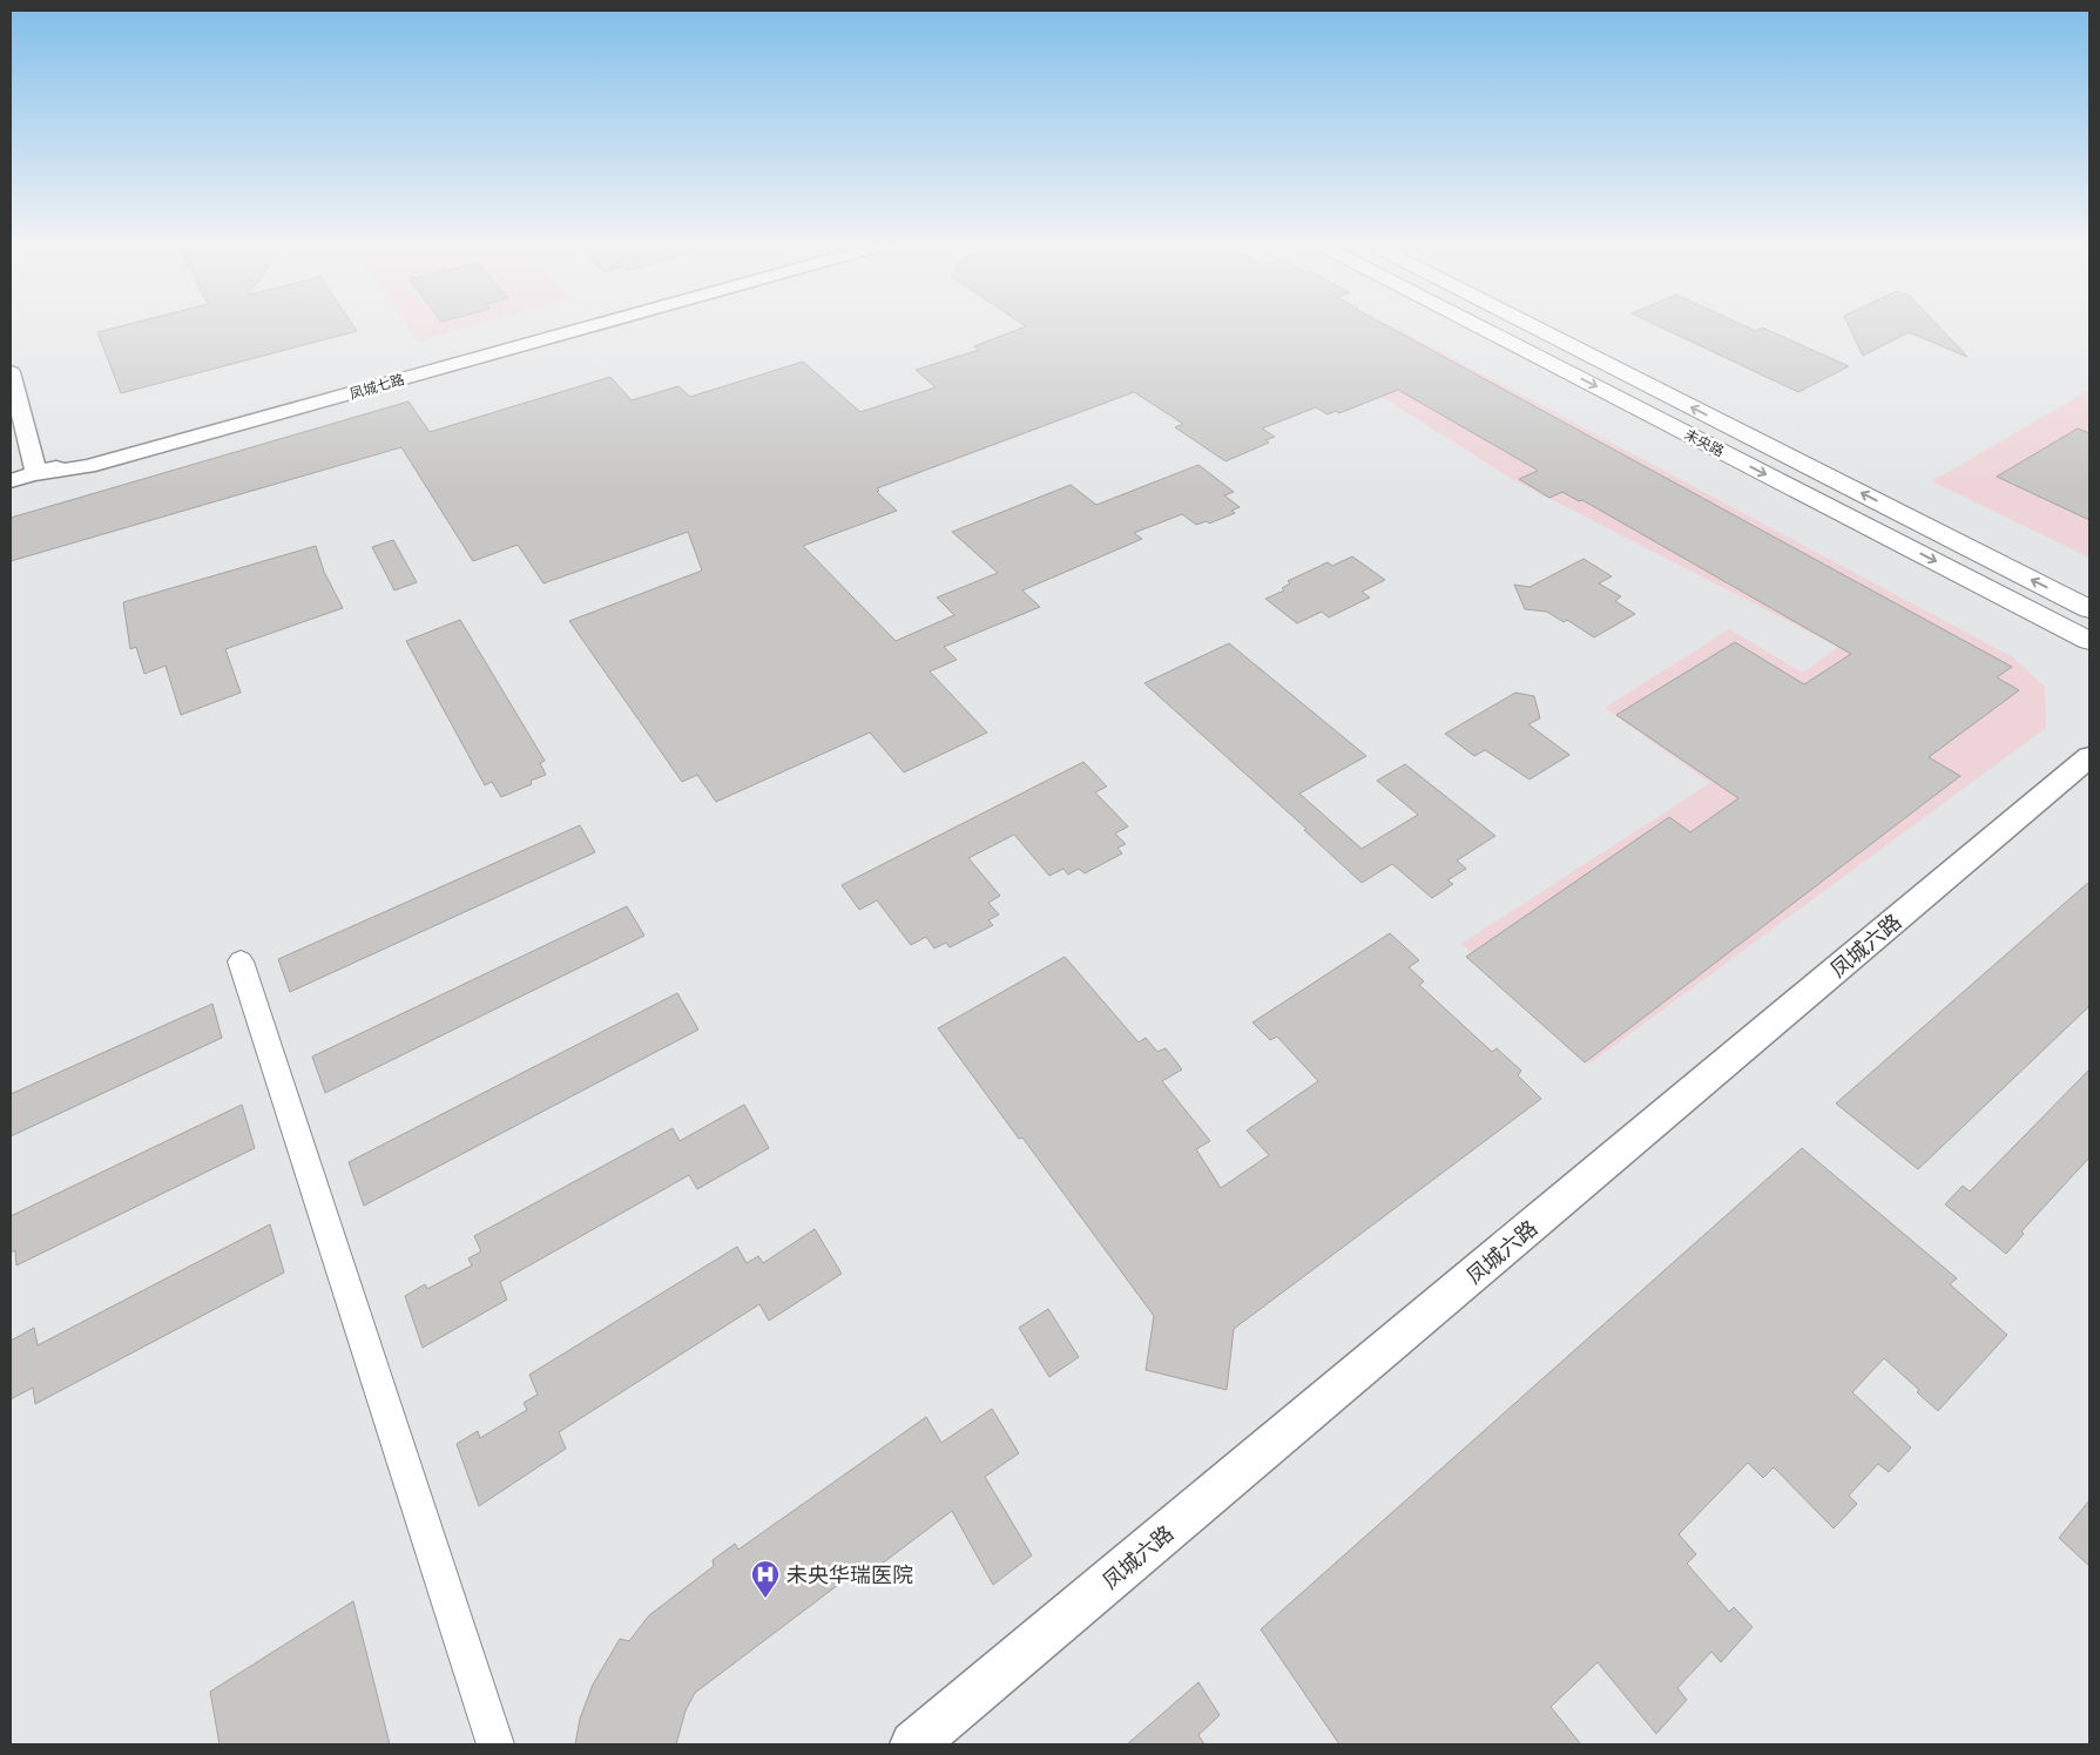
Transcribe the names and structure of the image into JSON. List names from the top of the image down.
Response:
{
  "streets": {
    "main road": ["未央路"],
    "street": ["凤城七路", "凤城六路"]
  },
  "places": {
    "hospital": ["未央华瑞医院"]
  }
}
